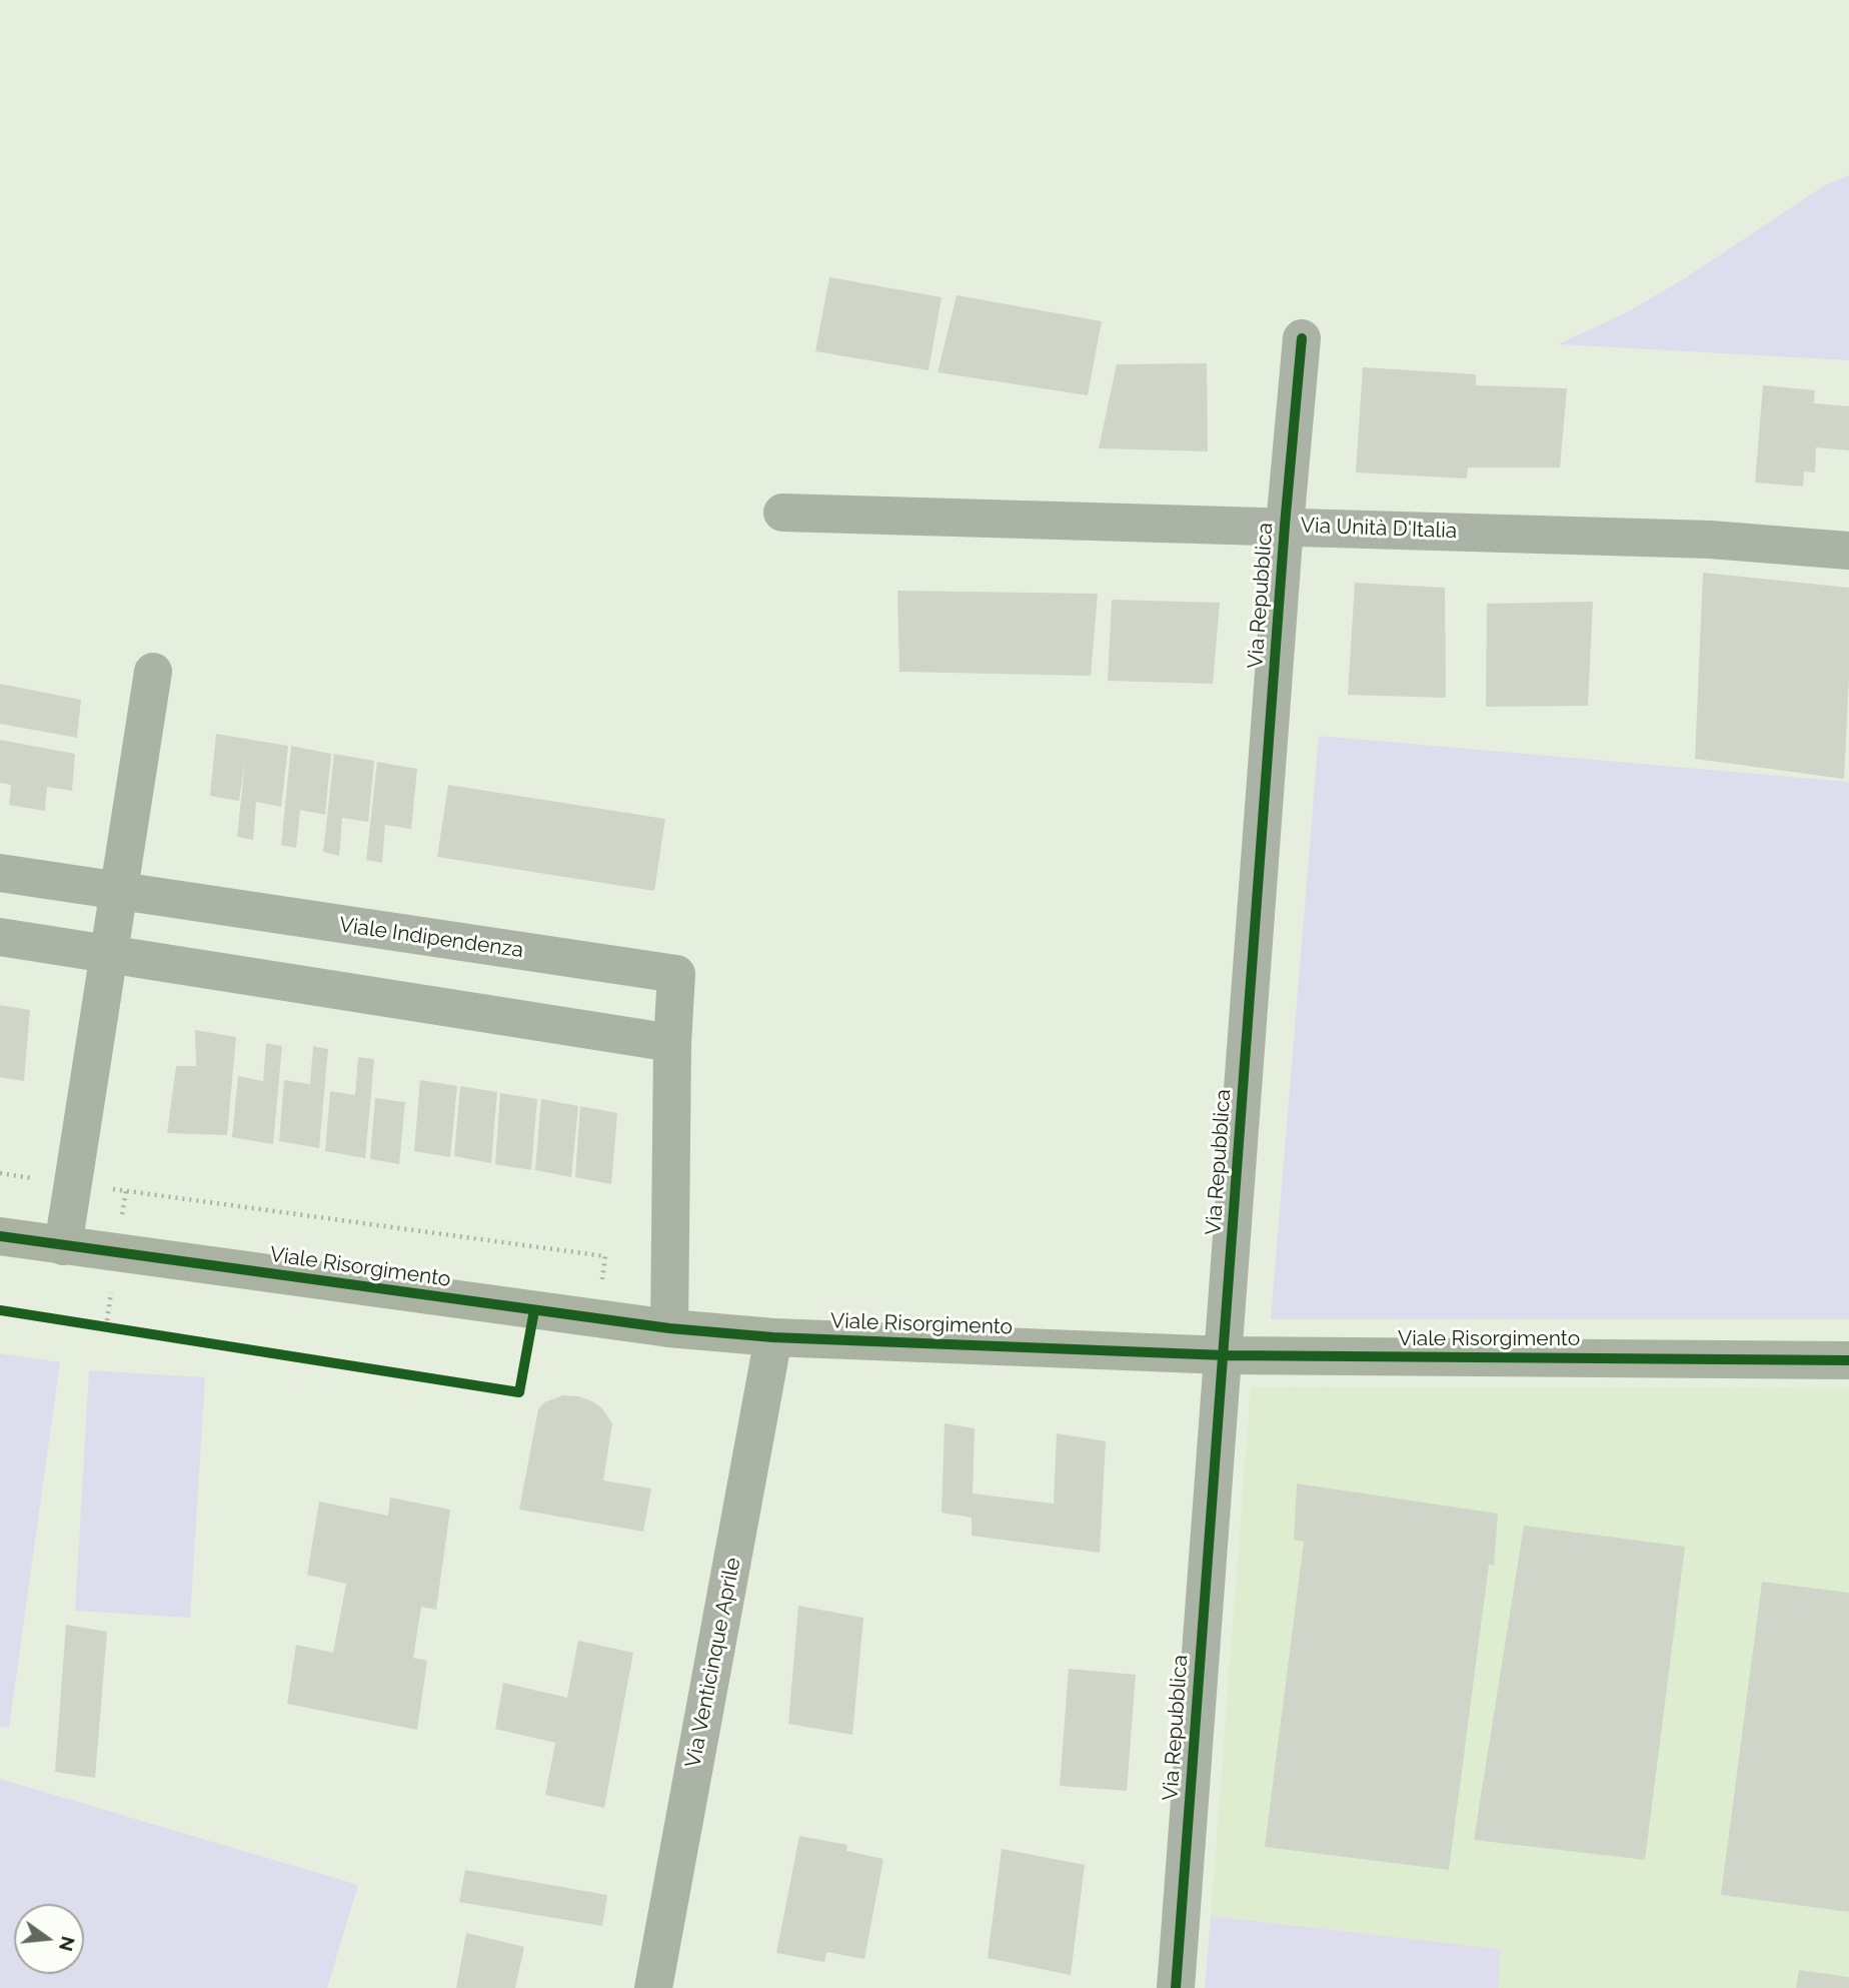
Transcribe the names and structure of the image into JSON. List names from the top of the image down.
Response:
{
  "streets": {
    "street": [
      "Via Unità D'Italia",
      "Via Repubblica",
      "Viale Indipendenza",
      "Viale Risorgimento",
      "Via Venticinque Aprile"
    ]
  },
  "crossings": [
    ["Via Unità D'Italia", "Via Repubblica"],
    ["Via Repubblica", "Viale Risorgimento"],
    ["Viale Indipendenza", "Viale Risorgimento"],
    ["Viale Risorgimento", "Via Venticinque Aprile"]
  ],
  "north": "right"
}
